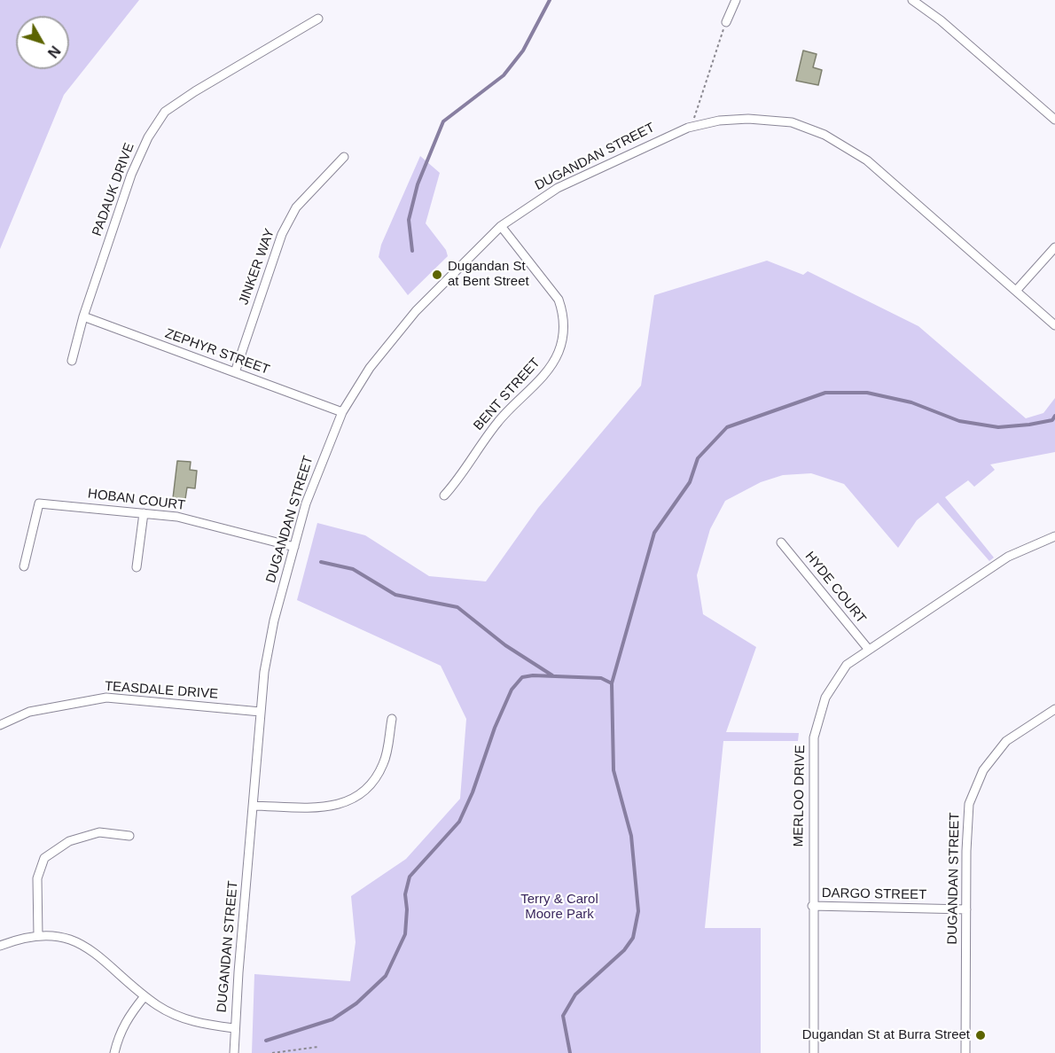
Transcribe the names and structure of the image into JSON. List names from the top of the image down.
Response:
{
  "streets": {
    "street": [
      "DUGANDAN STREET",
      "PADAUK DRIVE",
      "JINKER WAY",
      "ZEPHYR STREET",
      "BENT STREET",
      "HOBAN COURT",
      "HYDE COURT",
      "TEASDALE DRIVE",
      "MERLOO DRIVE",
      "DARGO STREET"
    ]
  },
  "crossings": [
    ["DUGANDAN STREET", "ZEPHYR STREET"],
    ["DUGANDAN STREET", "BENT STREET"],
    ["DUGANDAN STREET", "HOBAN COURT"],
    ["DUGANDAN STREET", "TEASDALE DRIVE"],
    ["DUGANDAN STREET", "DARGO STREET"],
    ["PADAUK DRIVE", "ZEPHYR STREET"],
    ["JINKER WAY", "ZEPHYR STREET"],
    ["HYDE COURT", "MERLOO DRIVE"],
    ["MERLOO DRIVE", "DARGO STREET"]
  ],
  "parks": ["Terry & Carol Moore Park"],
  "places": ["Dugandan St at Bent Street", "Dugandan St at Burra Street"],
  "north": "bottom right"
}
